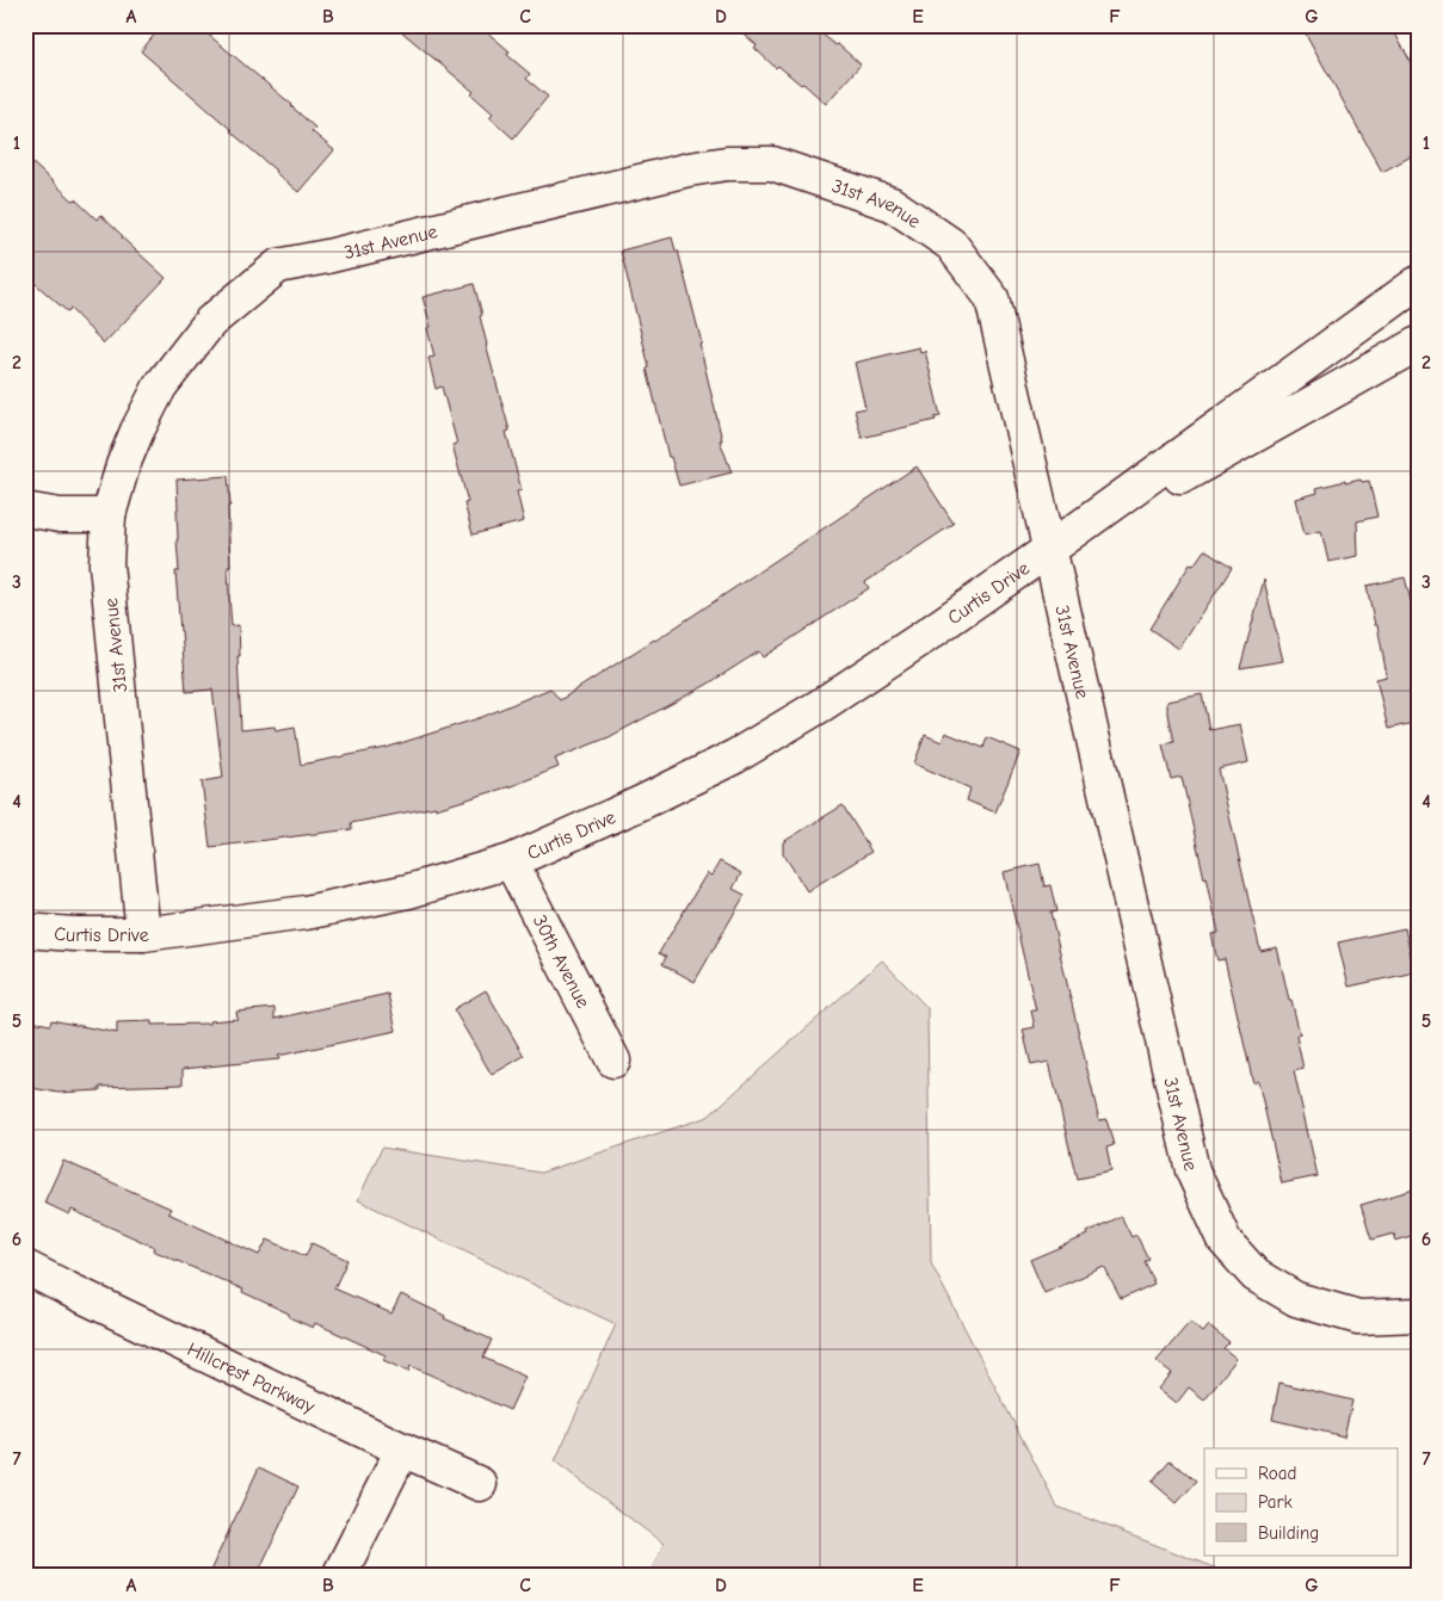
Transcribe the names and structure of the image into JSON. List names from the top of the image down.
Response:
{
  "streets": {
    "street": [
      "31st Avenue",
      "Curtis Drive",
      "30th Avenue",
      "Hillcrest Parkway"
    ]
  },
  "crossings": [
    ["31st Avenue", "Curtis Drive"],
    ["Curtis Drive", "30th Avenue"]
  ],
  "legend": ["Road", "Park", "Building"],
  "grid": {
    "columns": [
      "A",
      "B",
      "C",
      "D",
      "E",
      "F",
      "G"
    ],
    "rows": [
      "1",
      "2",
      "3",
      "4",
      "5",
      "6",
      "7"
    ]
  }
}
